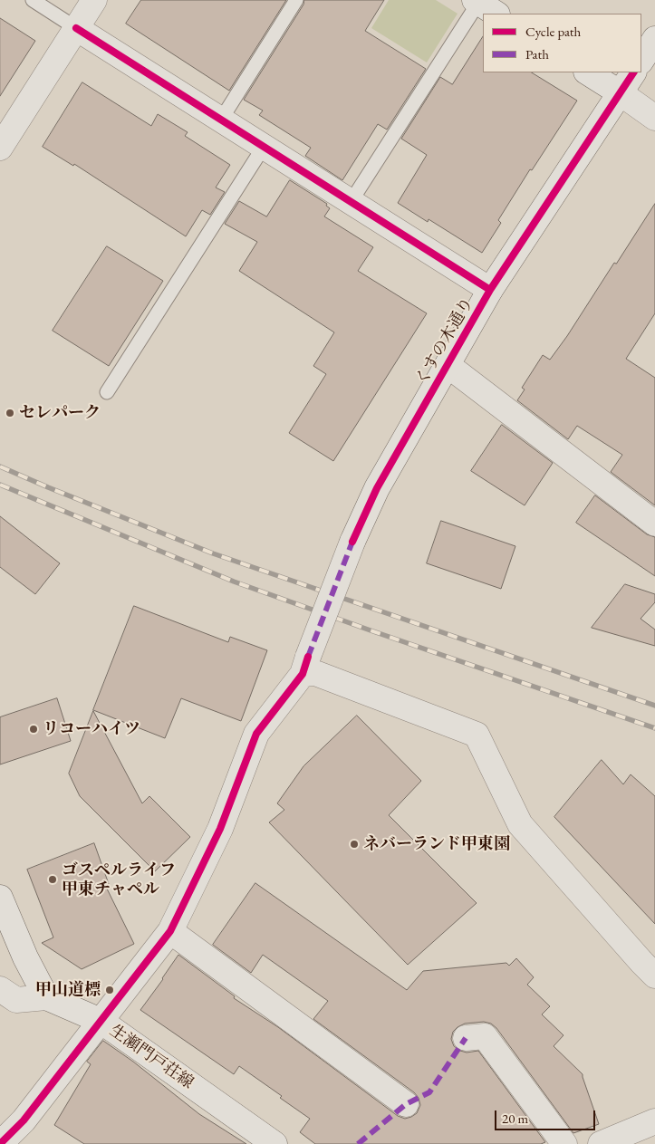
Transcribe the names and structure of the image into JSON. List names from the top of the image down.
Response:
{
  "streets": {
    "street": ["くすの木通り", "生瀬門戸荘線"]
  },
  "crossings": [
    ["くすの木通り", "生瀬門戸荘線"]
  ],
  "places": [
    "セレパーク",
    "リコーハイツ",
    "ネバーランド甲東園",
    "ゴスペルライフ 甲東チャペル",
    "甲山道標"
  ],
  "legend": ["Cycle path", "Path"],
  "scale_bar": "20 m"
}
